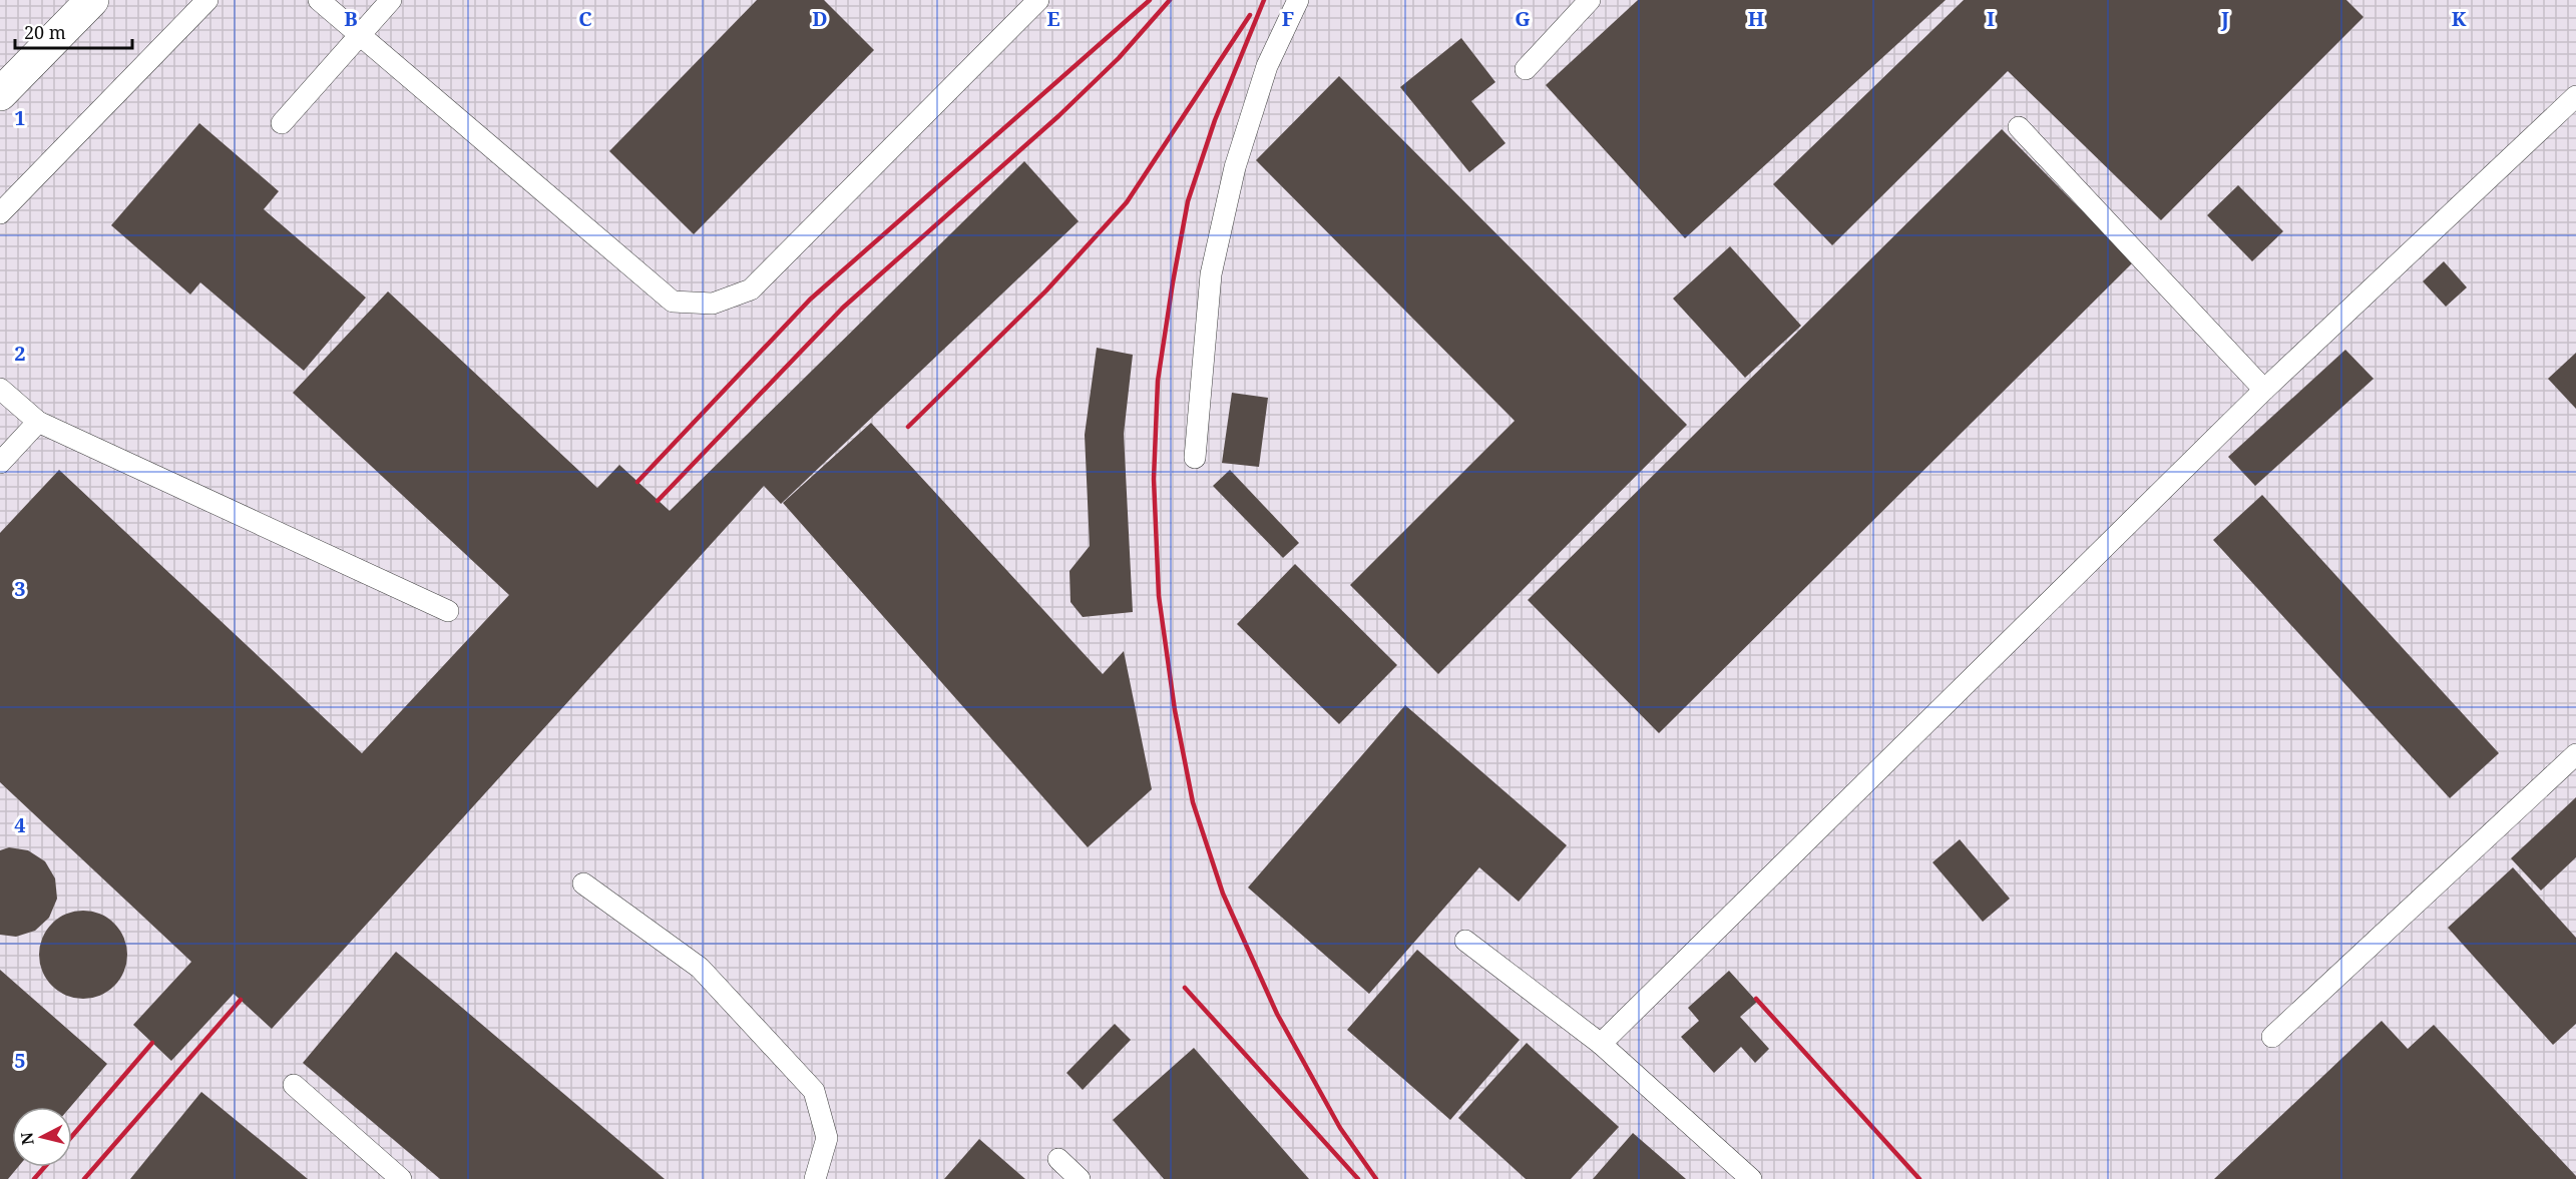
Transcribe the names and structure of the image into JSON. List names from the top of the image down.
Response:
{
  "scale_bar": "20 m",
  "north": "left",
  "grid": {
    "columns": [
      "B",
      "C",
      "D",
      "E",
      "F",
      "G",
      "H",
      "I",
      "J",
      "K"
    ],
    "rows": [
      "1",
      "2",
      "3",
      "4",
      "5"
    ]
  }
}
